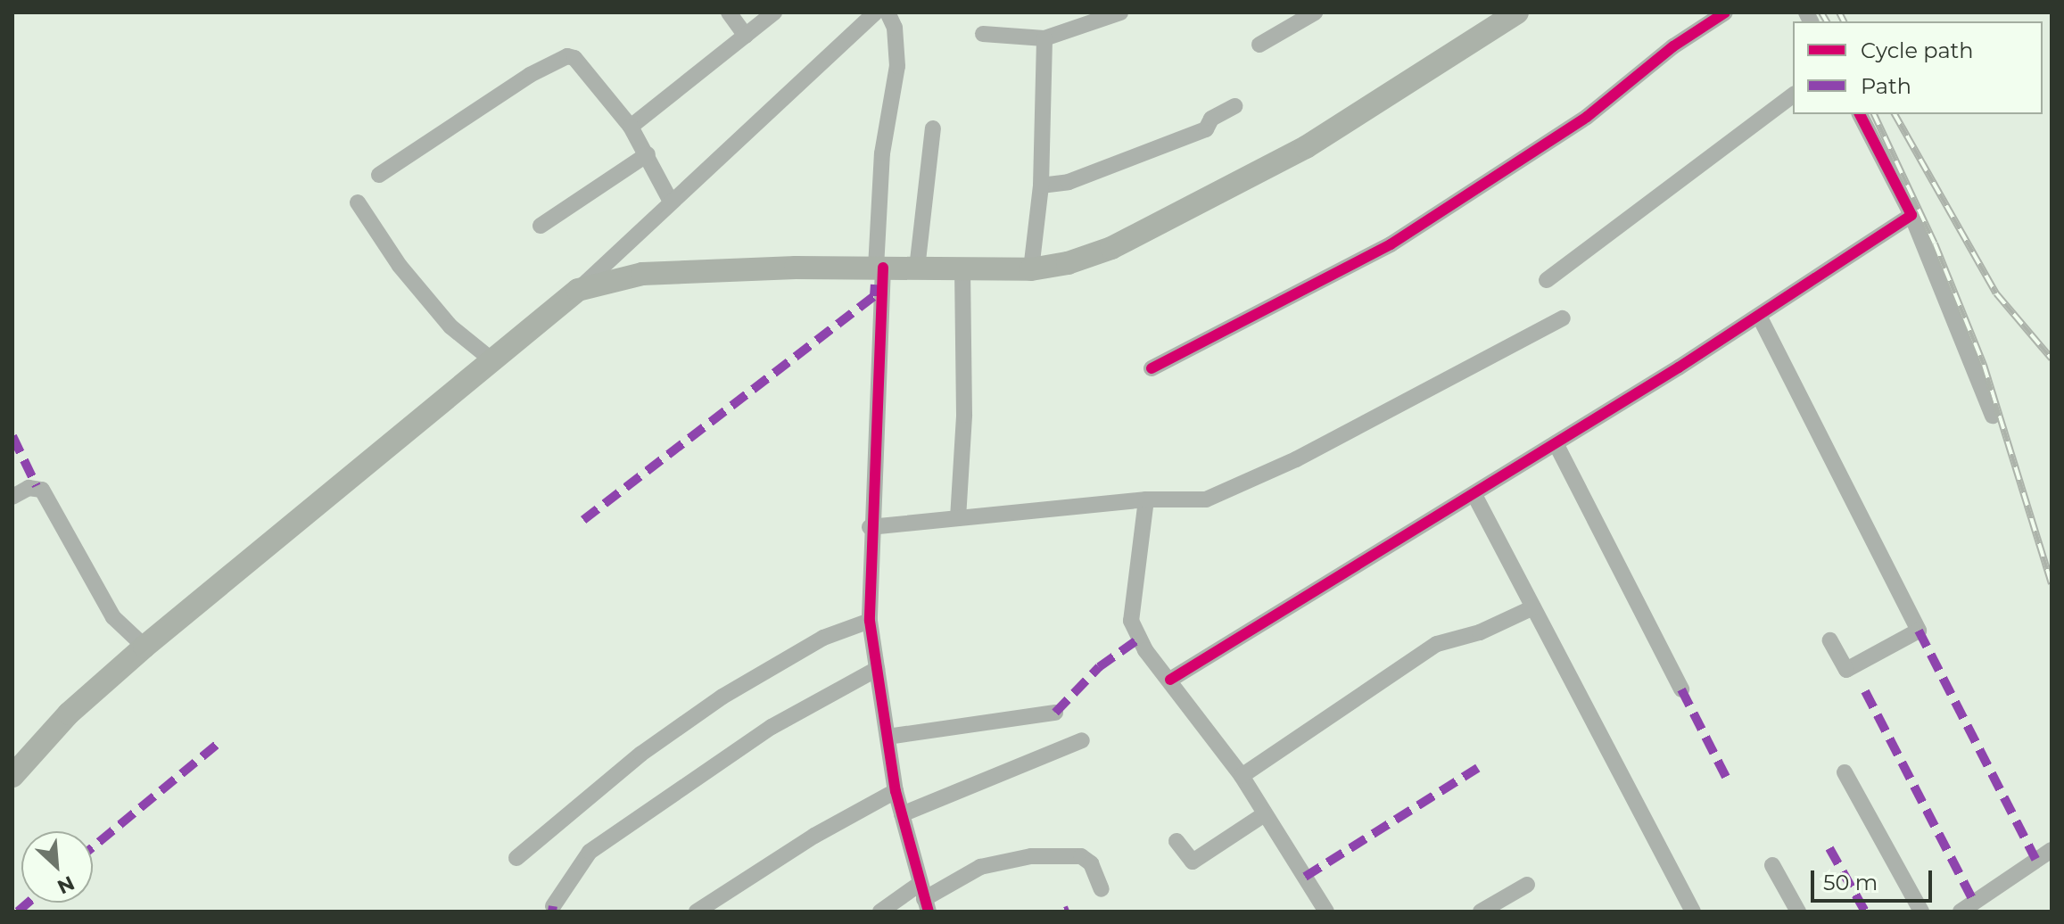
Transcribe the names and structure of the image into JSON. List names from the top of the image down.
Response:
{
  "legend": ["Cycle path", "Path"],
  "scale_bar": "50 m",
  "north": "bottom right"
}
